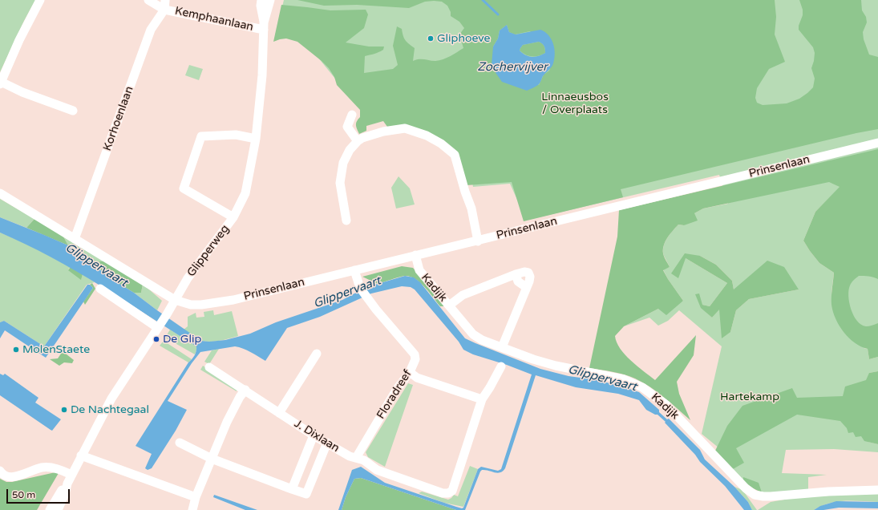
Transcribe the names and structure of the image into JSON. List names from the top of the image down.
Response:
{
  "streets": {
    "street": [
      "Kemphaanlaan",
      "Korhoenlaan",
      "Prinsenlaan",
      "Glipperweg",
      "Kadijk",
      "Floradreef",
      "J. Dixlaan"
    ]
  },
  "crossings": [
    ["Kemphaanlaan", "Korhoenlaan"],
    ["Kemphaanlaan", "Glipperweg"],
    ["Korhoenlaan", "Prinsenlaan"],
    ["Prinsenlaan", "Glipperweg"],
    ["Prinsenlaan", "Kadijk"],
    ["Prinsenlaan", "Floradreef"],
    ["Floradreef", "J. Dixlaan"]
  ],
  "water": ["Zochervijver", "Glippervaart"],
  "parks": ["Linnaeusbos / Overplaats", "Hartekamp"],
  "places": [
    "Gliphoeve",
    "De Glip",
    "MolenStaete",
    "De Nachtegaal"
  ],
  "scale_bar": "50 m"
}
